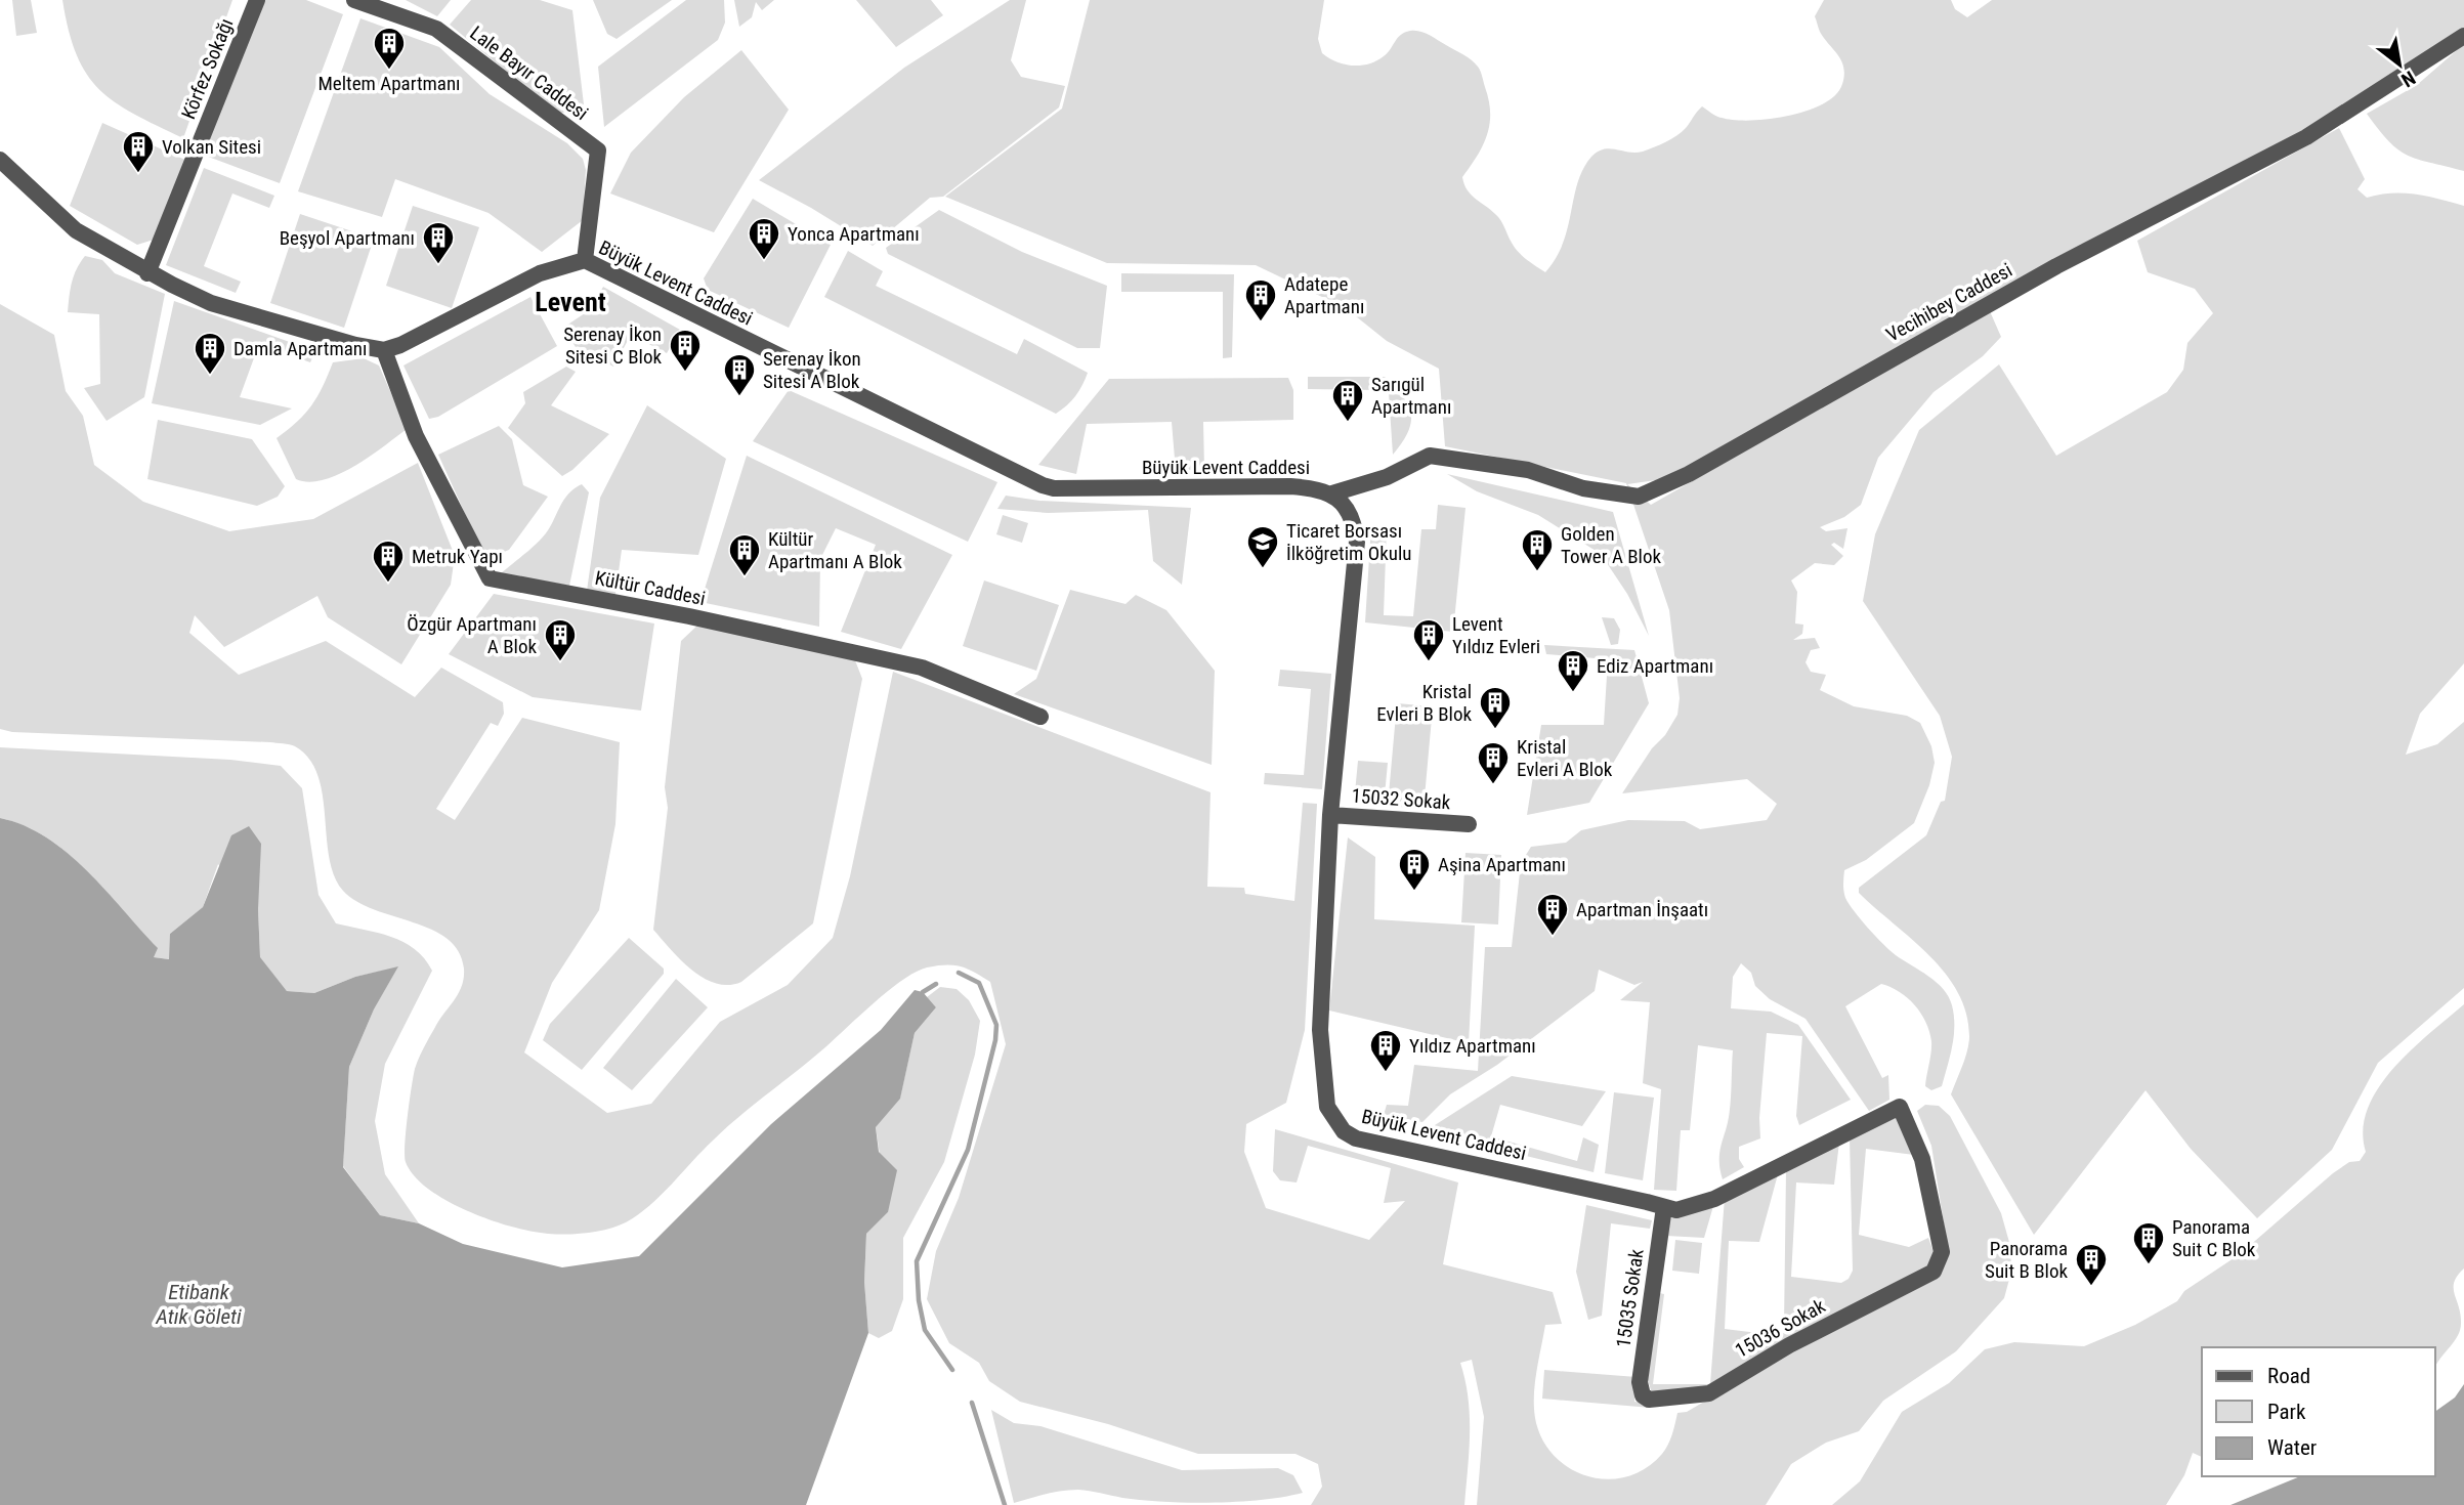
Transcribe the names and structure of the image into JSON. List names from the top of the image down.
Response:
{
  "streets": {
    "street": [
      "Körfez Sokağı",
      "Lale Bayır Caddesi",
      "Büyük Levent Caddesi",
      "Vecihibey Caddesi",
      "Kültür Caddesi",
      "15032 Sokak",
      "15035 Sokak",
      "15036 Sokak"
    ]
  },
  "crossings": [
    ["Lale Bayır Caddesi", "Büyük Levent Caddesi"],
    ["Büyük Levent Caddesi", "Vecihibey Caddesi"],
    ["Büyük Levent Caddesi", "Kültür Caddesi"],
    ["Büyük Levent Caddesi", "15032 Sokak"],
    ["Büyük Levent Caddesi", "15035 Sokak"],
    ["Büyük Levent Caddesi", "15036 Sokak"],
    ["15035 Sokak", "15036 Sokak"]
  ],
  "districts": ["Levent"],
  "water": ["Etibank Atık Göleti"],
  "places": {
    "building": [
      "Meltem Apartmanı",
      "Volkan Sitesi",
      "Yonca Apartmanı",
      "Beşyol Apartmanı",
      "Adatepe Apartmanı",
      "Serenay İkon Sitesi C Blok",
      "Damla Apartmanı",
      "Serenay İkon Sitesi A Blok",
      "Sarıgül Apartmanı",
      "Golden Tower A Blok",
      "Kültür Apartmanı A Blok",
      "Metruk Yapı",
      "Özgür Apartmanı A Blok",
      "Levent Yıldız Evleri",
      "Ediz Apartmanı",
      "Kristal Evleri B Blok",
      "Kristal Evleri A Blok",
      "Aşina Apartmanı",
      "Apartman İnşaatı",
      "Yıldız Apartmanı",
      "Panorama Suit C Blok",
      "Panorama Suit B Blok"
    ],
    "school or university": ["Ticaret Borsası İlköğretim Okulu"]
  },
  "legend": ["Road", "Park", "Water"],
  "north": "bottom right"
}
